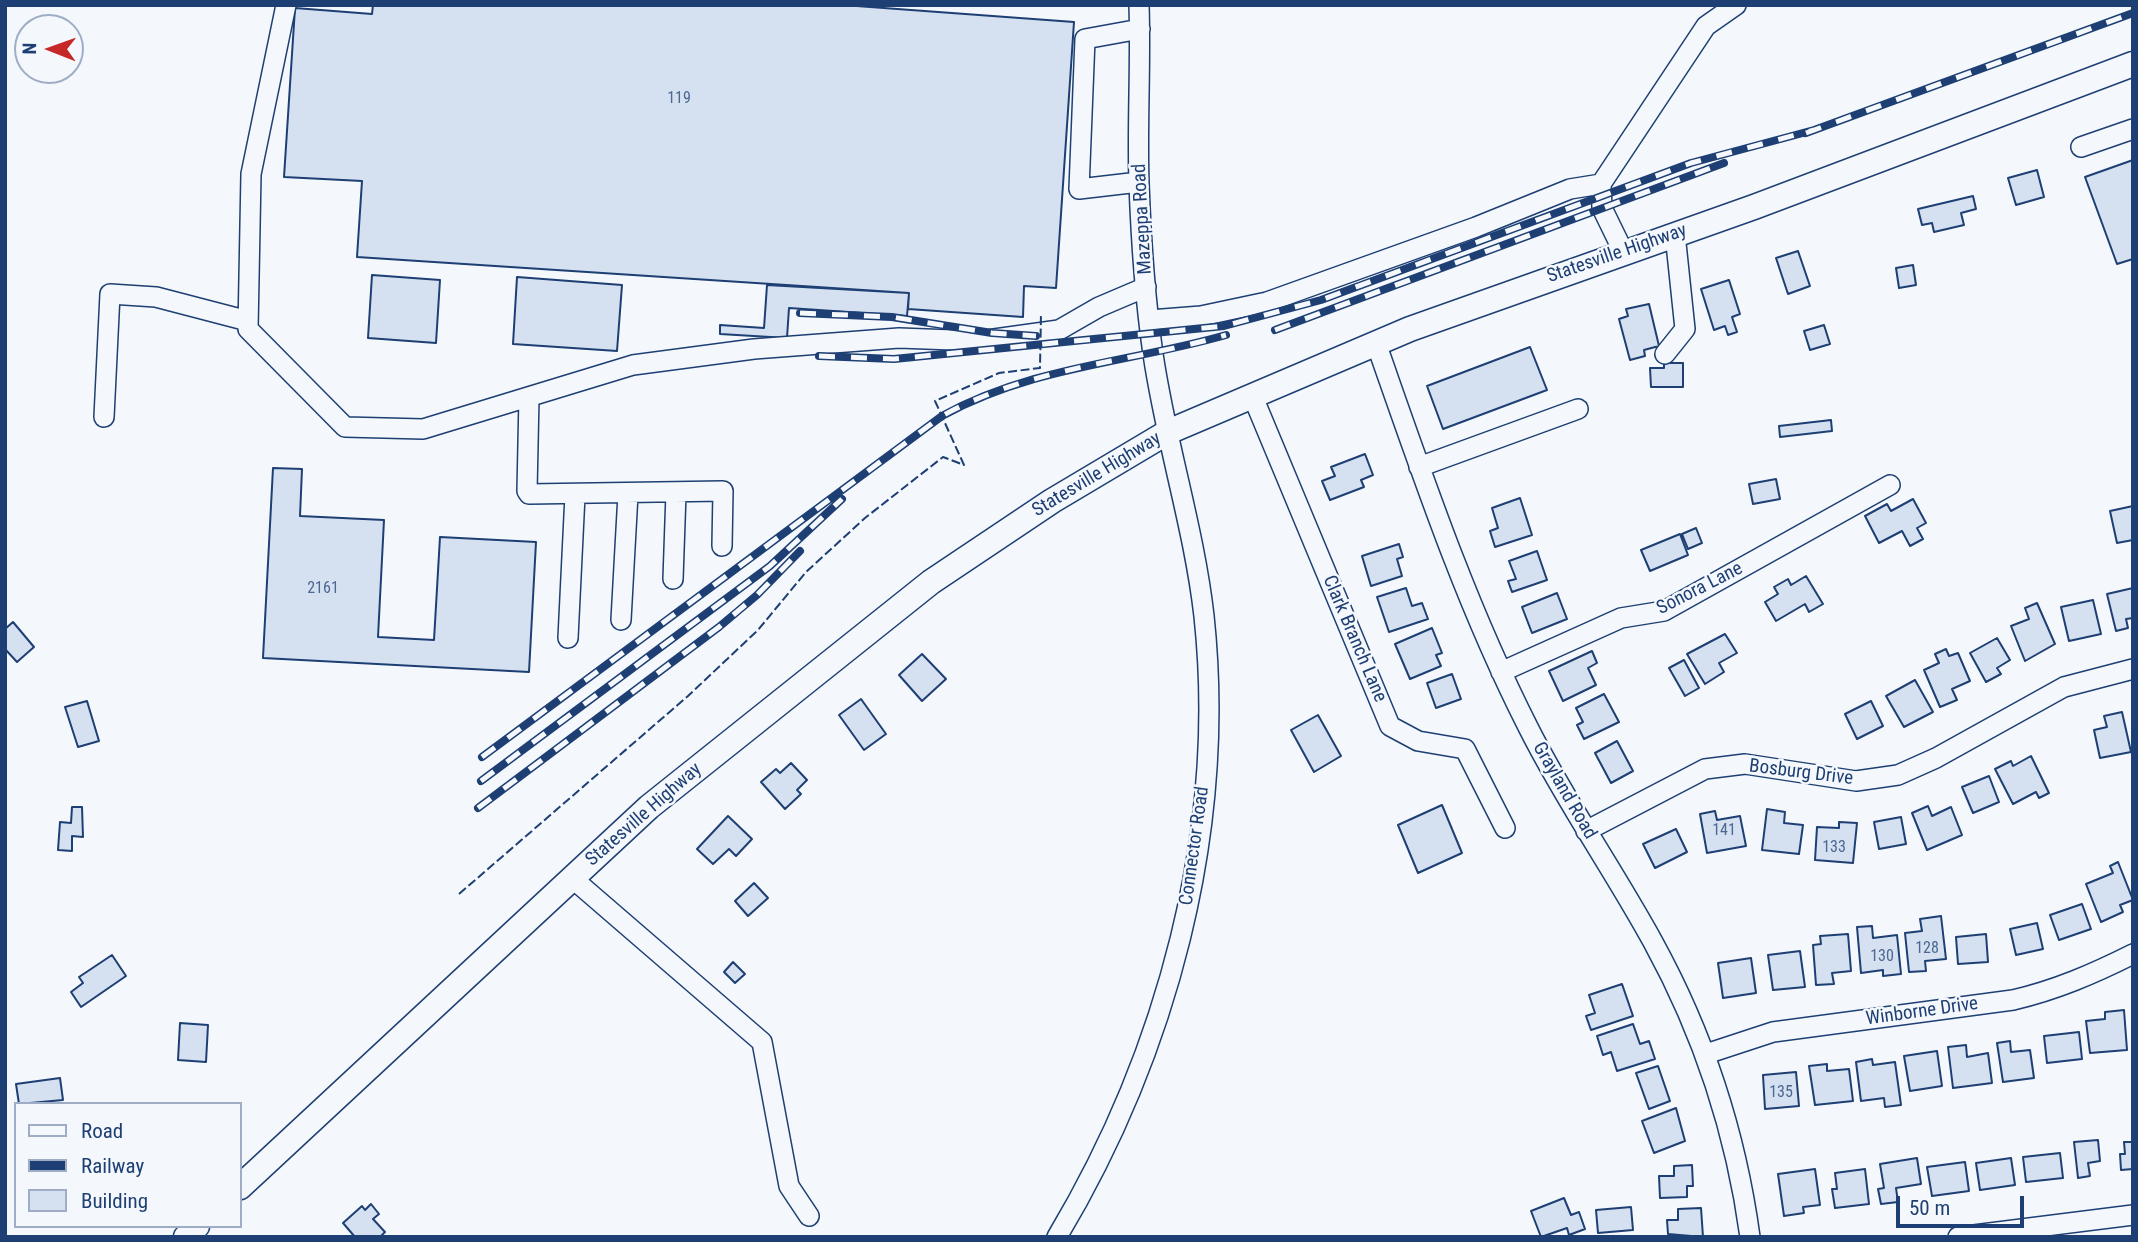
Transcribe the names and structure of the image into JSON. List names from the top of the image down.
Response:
{
  "streets": {
    "main road": ["Statesville Highway"],
    "street": [
      "Mazeppa Road",
      "Sonora Lane",
      "Clark Branch Lane",
      "Bosburg Drive",
      "Grayland Road",
      "Connector Road",
      "Winborne Drive"
    ]
  },
  "crossings": [
    ["Mazeppa Road", "Statesville Highway"],
    ["Mazeppa Road", "Connector Road"],
    ["Statesville Highway", "Clark Branch Lane"],
    ["Statesville Highway", "Grayland Road"],
    ["Statesville Highway", "Connector Road"],
    ["Sonora Lane", "Grayland Road"],
    ["Bosburg Drive", "Grayland Road"],
    ["Grayland Road", "Winborne Drive"]
  ],
  "house_numbers": [
    "119",
    "2161",
    "141",
    "133",
    "128",
    "130",
    "135"
  ],
  "legend": ["Road", "Railway", "Building"],
  "scale_bar": "50 m",
  "north": "left"
}
